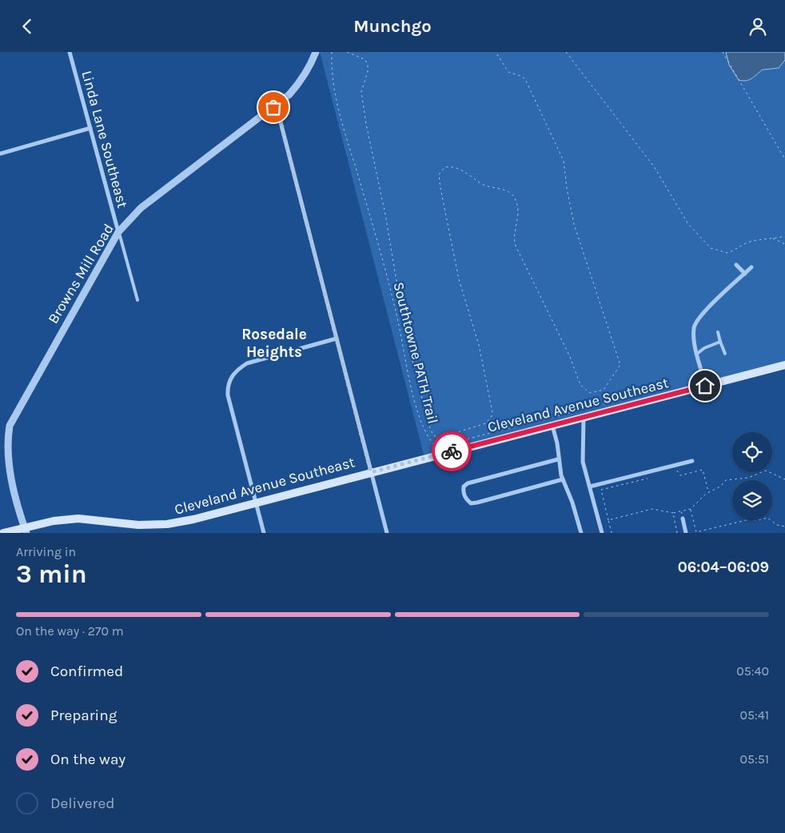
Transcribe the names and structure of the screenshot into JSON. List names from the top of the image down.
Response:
{
  "streets": {
    "main road": ["Cleveland Avenue Southeast"],
    "street": ["Linda Lane Southeast", "Browns Mill Road"],
    "path": ["Southtowne PATH Trail"]
  },
  "crossings": [
    ["Linda Lane Southeast", "Browns Mill Road"],
    ["Browns Mill Road", "Cleveland Avenue Southeast"]
  ],
  "districts": ["Rosedale Heights"],
  "page": {
    "header": "Munchgo",
    "heading": ["3 min", "Arriving in", "06:04–06:09"],
    "bar": "On the way · 270 m",
    "list": [
      ["Confirmed", "05:40"],
      ["Preparing", "05:41"],
      ["On the way", "05:51"],
      "Delivered"
    ]
  }
}
